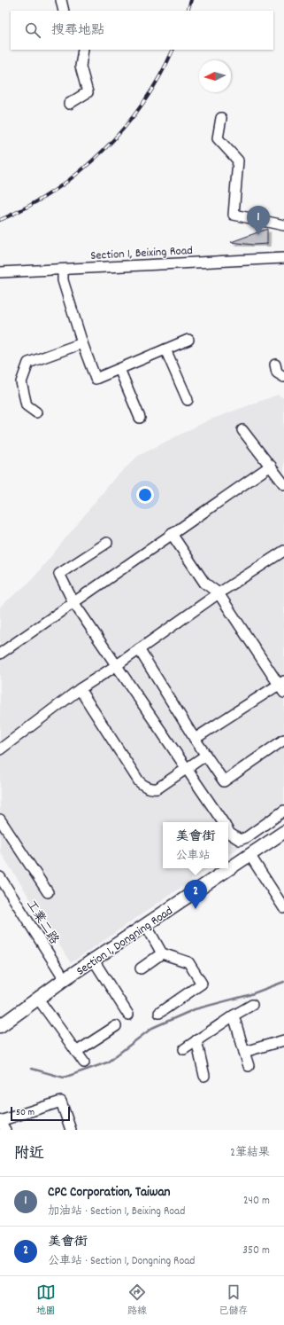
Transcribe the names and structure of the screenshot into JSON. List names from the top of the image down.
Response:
{
  "streets": {
    "main road": ["Section 1, Dongning Road"],
    "street": ["Section 1, Beixing Road", "工業二路"]
  },
  "crossings": [
    ["工業二路", "Section 1, Dongning Road"]
  ],
  "scale_bar": "50 m",
  "north": "left",
  "page": {
    "search": "搜尋地點",
    "pins": ["1", "2"],
    "popup": ["美會街", "公車站"],
    "scale": "50 m",
    "heading": ["附近", "2筆結果"],
    "list": [
      {
        "mark": "1",
        "name": "CPC Corporation, Taiwan",
        "note": "加油站 · Section 1, Beixing Road",
        "value": "240 m"
      },
      {
        "mark": "2",
        "name": "美會街",
        "note": "公車站 · Section 1, Dongning Road",
        "value": "350 m"
      }
    ],
    "nav": ["地圖", "路線", "已儲存"]
  }
}
